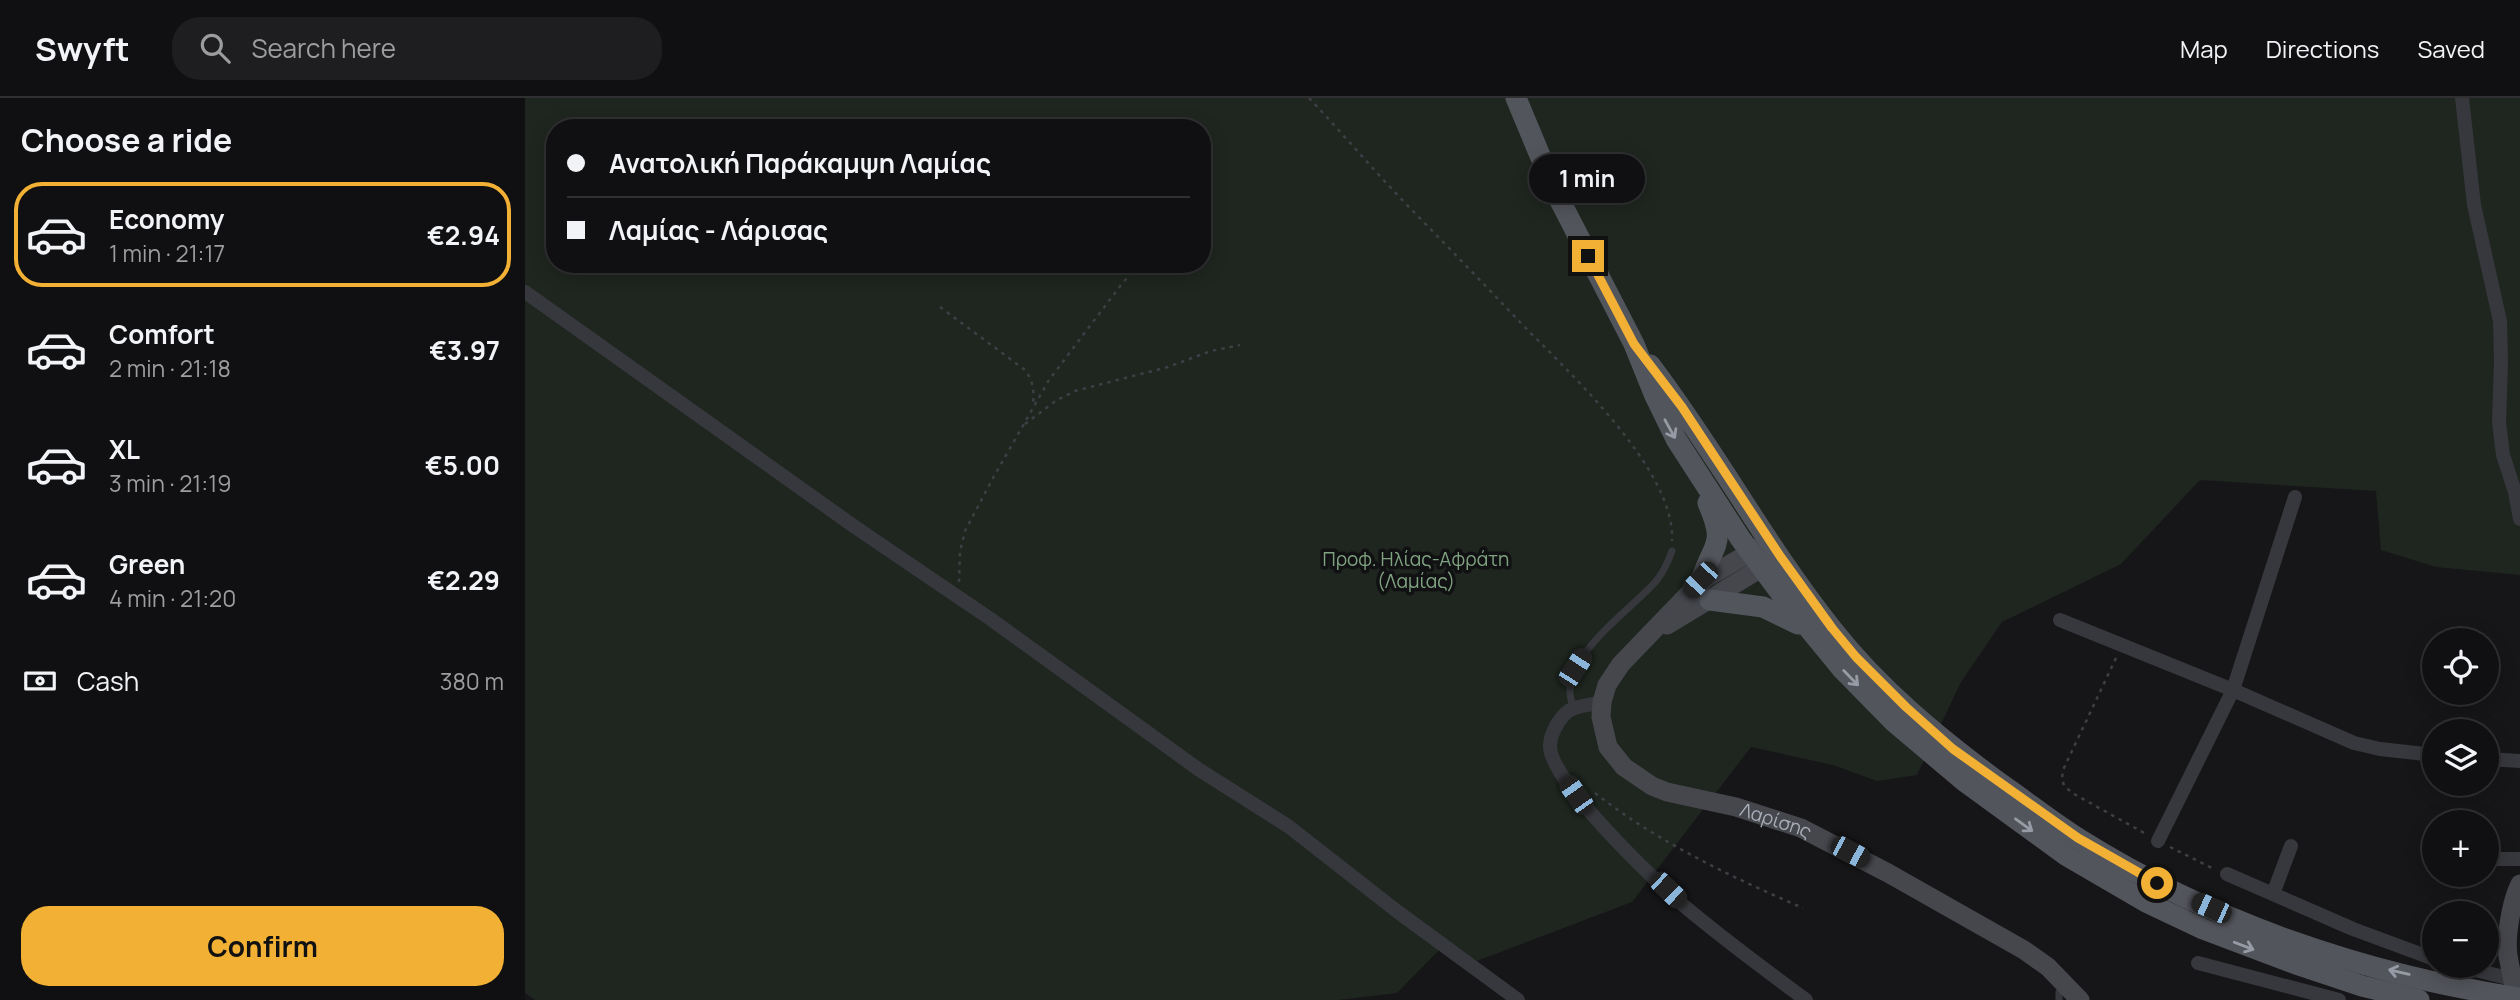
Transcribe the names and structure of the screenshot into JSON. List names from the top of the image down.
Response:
{
  "streets": {
    "main road": ["Λαρίσης"]
  },
  "parks": ["Προφ. Ηλίας-Αφράτη (Λαμίας)"],
  "page": {
    "header": "Swyft",
    "search": "Search here",
    "nav": ["Map", "Directions", "Saved"],
    "heading": "Choose a ride",
    "banner": ["Ανατολική Παράκαμψη Λαμίας", "Λαμίας - Λάρισας"],
    "bubble": "1 min",
    "list": [
      {
        "name": "Economy",
        "note": "1 min · 21:17",
        "value": "€2.94"
      },
      {
        "name": "Comfort",
        "note": "2 min · 21:18",
        "value": "€3.97"
      },
      {
        "name": "XL",
        "note": "3 min · 21:19",
        "value": "€5.00"
      },
      {
        "name": "Green",
        "note": "4 min · 21:20",
        "value": "€2.29"
      }
    ],
    "map_buttons": ["+", "−"],
    "pay": ["Cash", "380 m"],
    "buttons": "Confirm"
  }
}
